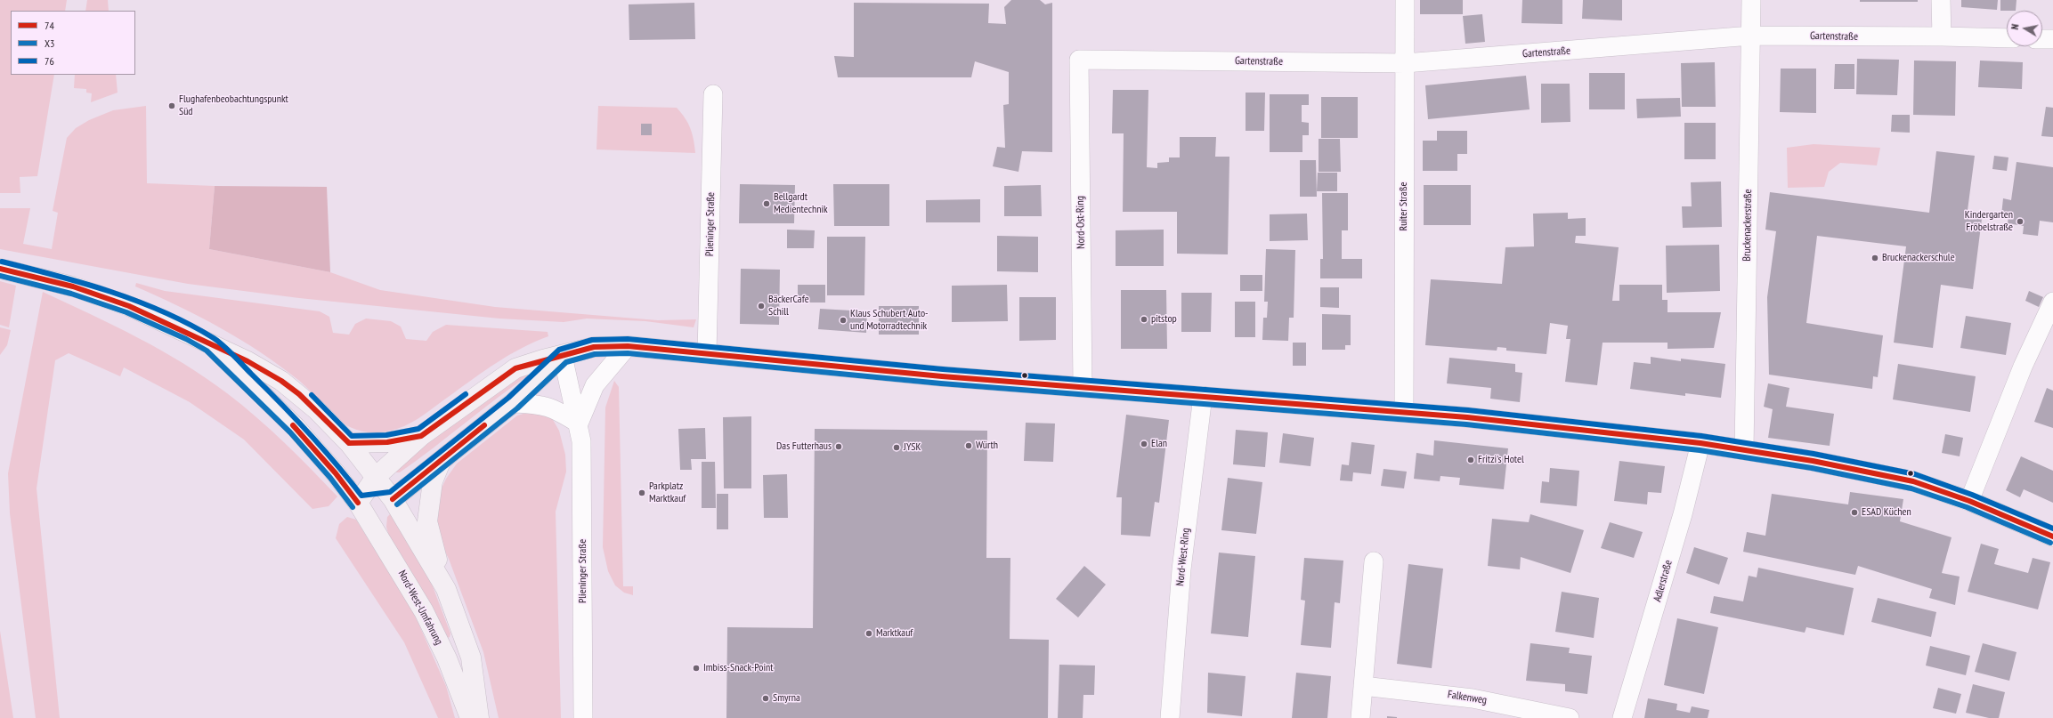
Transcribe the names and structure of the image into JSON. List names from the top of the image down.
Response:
{
  "streets": {
    "main road": ["Nord-West-Umfahrung"],
    "street": [
      "Gartenstraße",
      "Ruiter Straße",
      "Nord-Ost-Ring",
      "Plieninger Straße",
      "Bruckenackerstraße",
      "Nord-West-Ring",
      "Adlerstraße",
      "Falkenweg"
    ]
  },
  "crossings": [
    ["Gartenstraße", "Ruiter Straße"],
    ["Gartenstraße", "Nord-Ost-Ring"],
    ["Gartenstraße", "Bruckenackerstraße"]
  ],
  "places": [
    "Flughafenbeobachtungspunkt Süd",
    "Bellgardt Medientechnik",
    "Kindergarten Fröbelstraße",
    "Bruckenackerschule",
    "BäckerCafe Schill",
    "pitstop",
    "Klaus Schubert Auto- und Motorradtechnik",
    "Elan",
    "Würth",
    "Das Futterhaus",
    "JYSK",
    "Fritzi's Hotel",
    "Parkplatz Marktkauf",
    "ESAD Küchen",
    "Marktkauf",
    "Imbiss-Snack-Point",
    "Smyrna"
  ],
  "lines": ["transit line 76", "transit line 74", "transit line X3"],
  "legend": ["74", "X3", "76"],
  "north": "left"
}
